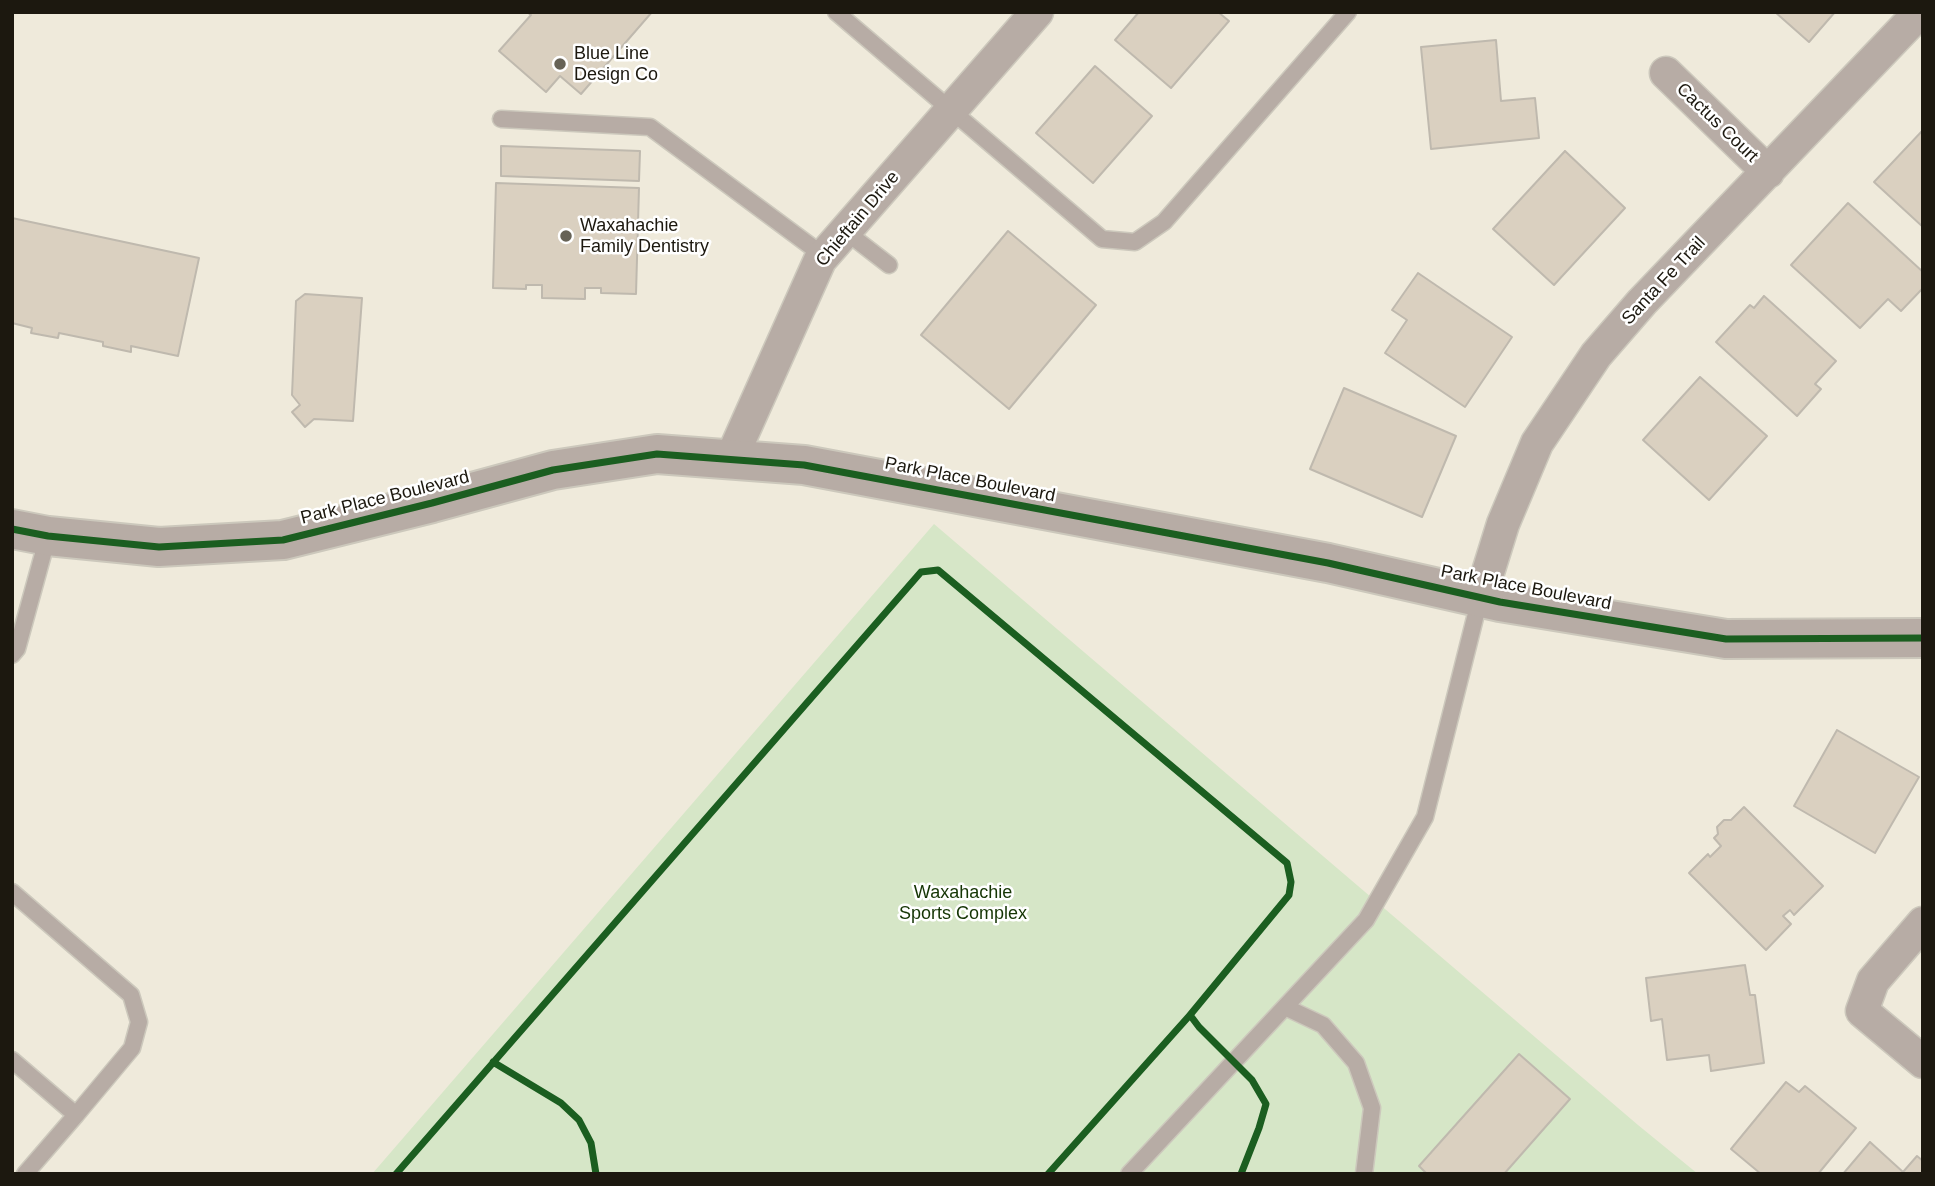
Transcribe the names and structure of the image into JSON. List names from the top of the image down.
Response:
{
  "streets": {
    "street": [
      "Cactus Court",
      "Chieftain Drive",
      "Santa Fe Trail",
      "Park Place Boulevard"
    ]
  },
  "crossings": [
    ["Cactus Court", "Santa Fe Trail"],
    ["Chieftain Drive", "Park Place Boulevard"],
    ["Santa Fe Trail", "Park Place Boulevard"]
  ],
  "parks": ["Waxahachie Sports Complex"],
  "places": ["Blue Line Design Co", "Waxahachie Family Dentistry"]
}
